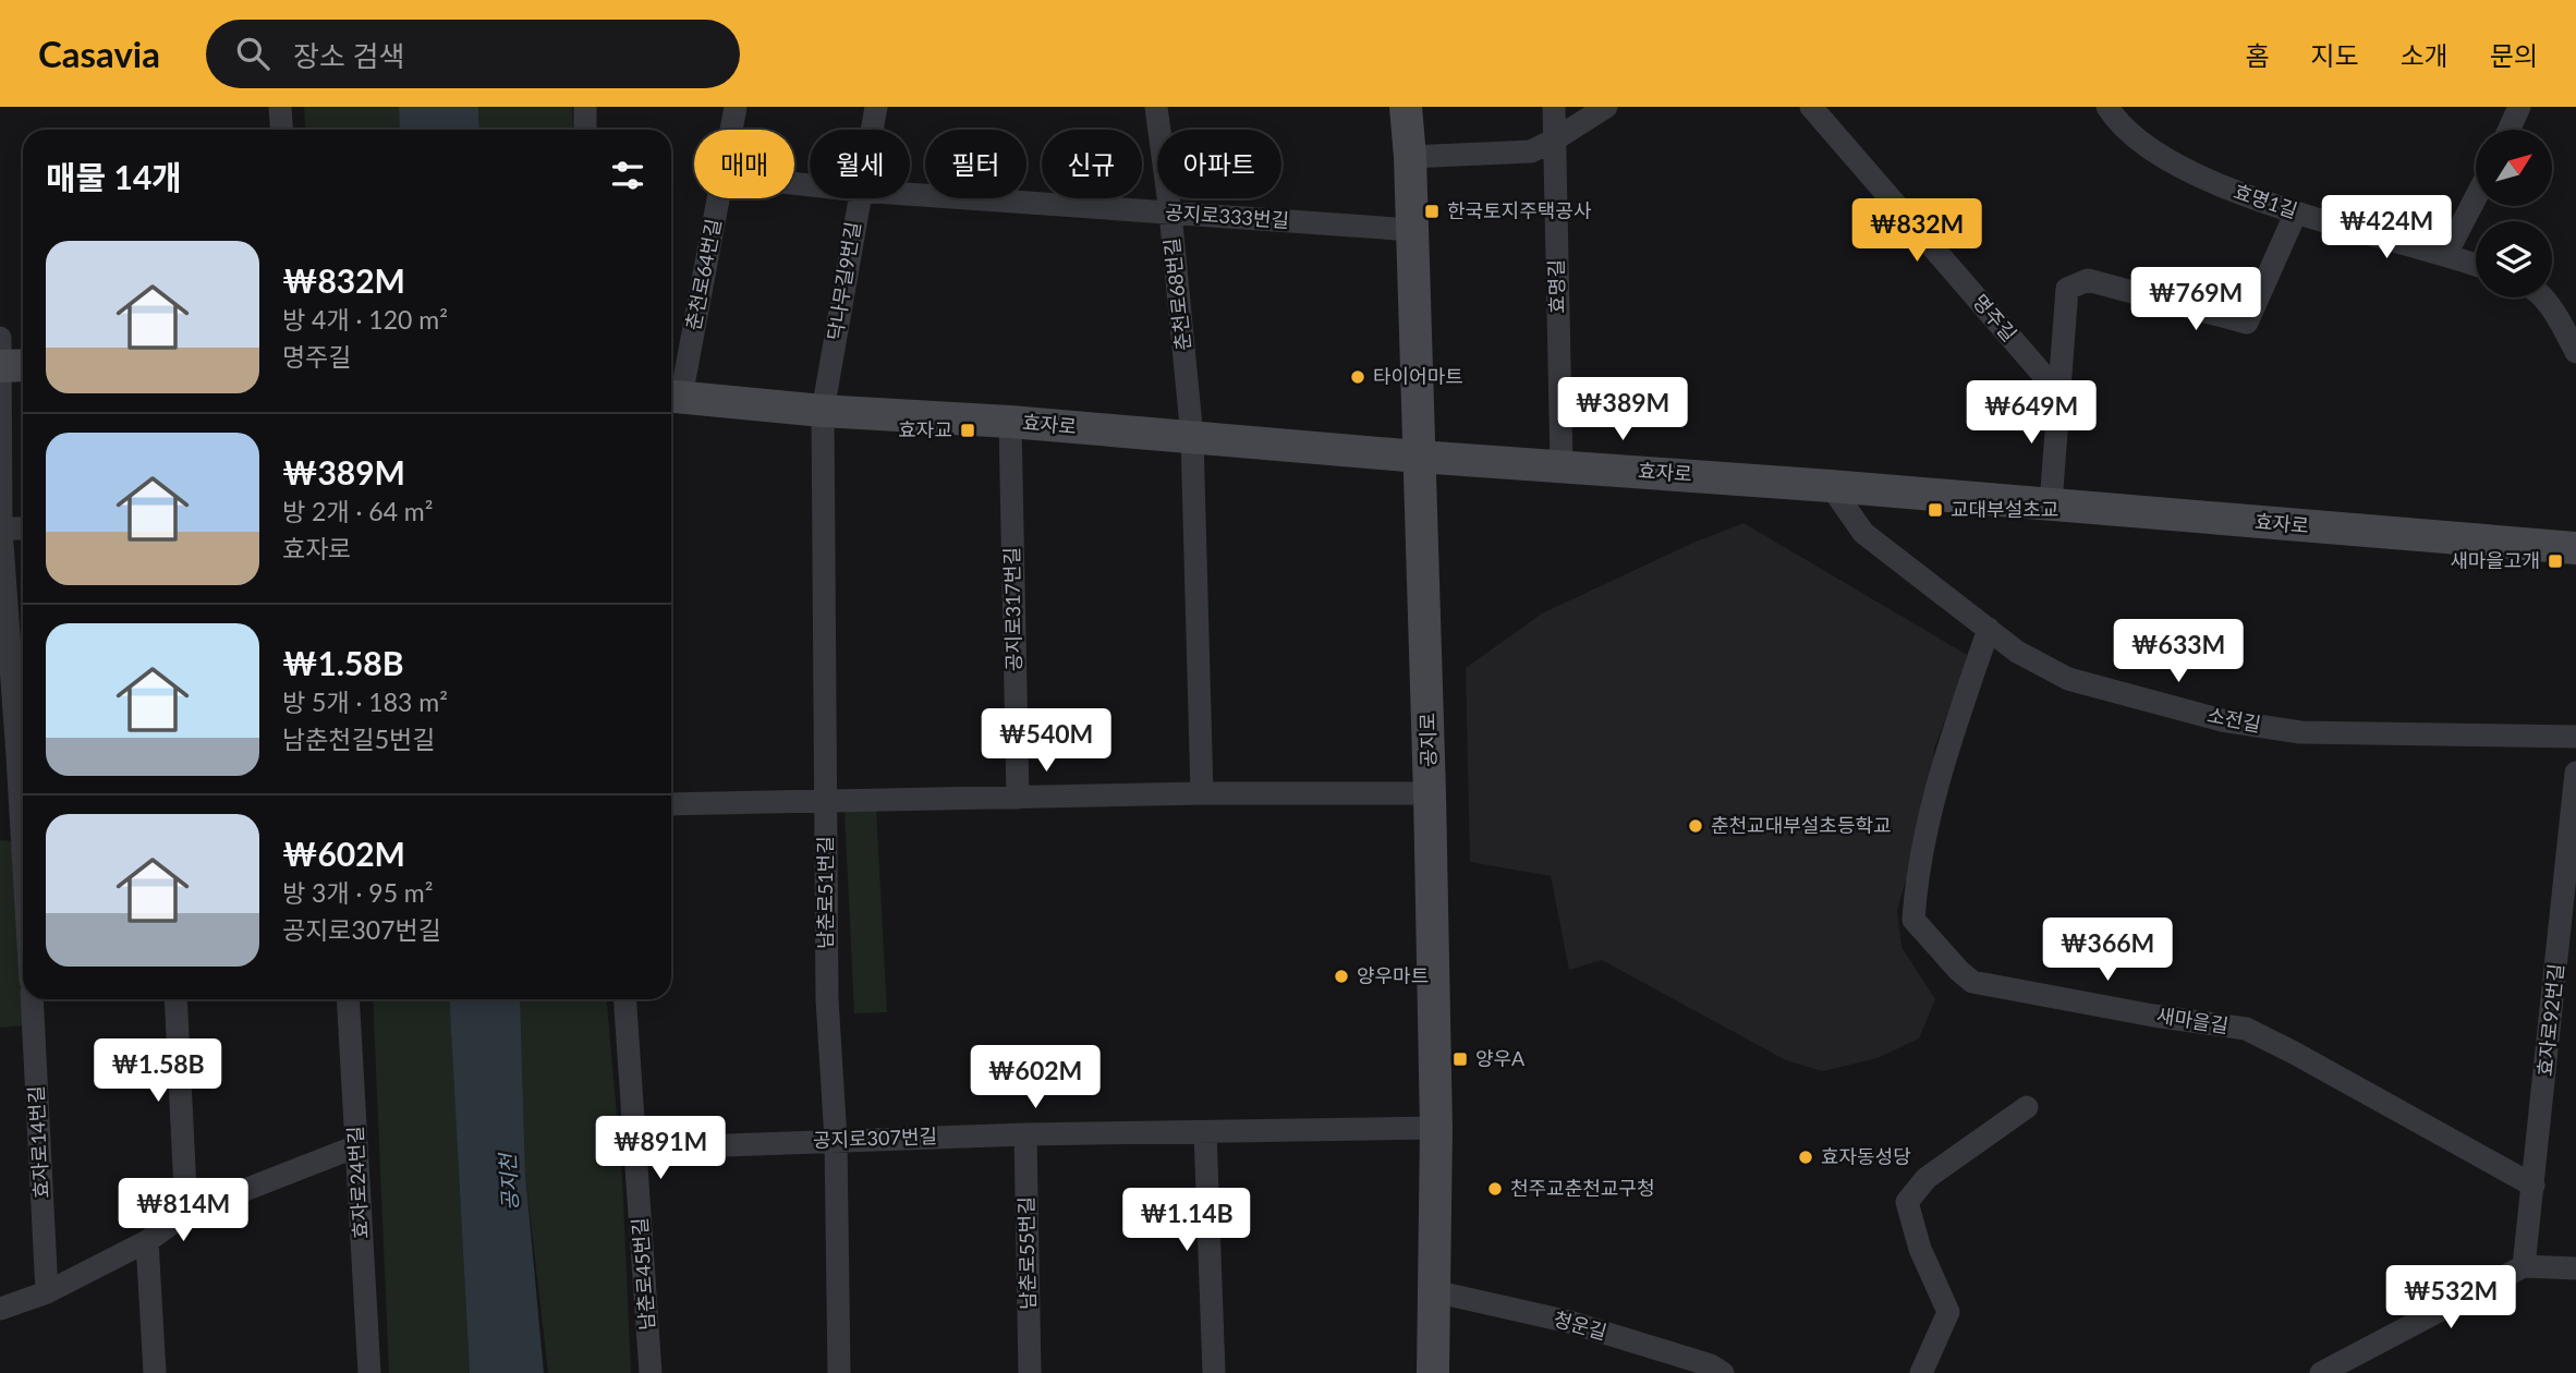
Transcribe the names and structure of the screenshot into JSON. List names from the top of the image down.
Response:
{
  "streets": {
    "street": [
      "효명1길",
      "공지로333번길",
      "춘천로64번길",
      "닥나무길9번길",
      "효명길",
      "춘천로68번길",
      "명주길",
      "효자로",
      "공지로317번길",
      "소전길",
      "공지로",
      "남춘로51번길",
      "효자로92번길",
      "새마을길",
      "공지로307번길",
      "효자로14번길",
      "효자로24번길",
      "남춘로55번길",
      "남춘로45번길",
      "청운길"
    ]
  },
  "crossings": [
    ["공지로333번길", "춘천로68번길"],
    ["공지로333번길", "공지로"],
    ["춘천로64번길", "효자로"],
    ["닥나무길9번길", "효자로"],
    ["닥나무길9번길", "남춘로51번길"],
    ["효명길", "효자로"],
    ["춘천로68번길", "효자로"],
    ["효자로", "공지로317번길"],
    ["효자로", "소전길"],
    ["효자로", "공지로"],
    ["효자로", "남춘로51번길"],
    ["소전길", "새마을길"],
    ["공지로", "공지로307번길"],
    ["공지로", "청운길"],
    ["남춘로51번길", "공지로307번길"],
    ["효자로92번길", "새마을길"],
    ["공지로307번길", "남춘로55번길"],
    ["공지로307번길", "남춘로45번길"]
  ],
  "water": ["공지천"],
  "places": {
    "transit": [
      "한국토지주택공사",
      "효자교",
      "교대부설초교",
      "새마을고개",
      "양우A"
    ],
    "other": [
      "타이어마트",
      "춘천교대부설초등학교",
      "양우마트",
      "효자동성당",
      "천주교춘천교구청"
    ]
  },
  "north": "top right",
  "page": {
    "header": "Casavia",
    "search": "장소 검색",
    "nav": [
      "홈",
      "지도",
      "소개",
      "문의"
    ],
    "chip": [
      "매매",
      "월세",
      "필터",
      "신규",
      "아파트"
    ],
    "heading": "매물 14개",
    "price": [
      "₩424M",
      "₩832M",
      "₩769M",
      "₩389M",
      "₩649M",
      "₩633M",
      "₩540M",
      "₩366M",
      "₩1.58B",
      "₩602M",
      "₩891M",
      "₩814M",
      "₩1.14B",
      "₩532M"
    ],
    "list": [
      {
        "name": "₩832M",
        "note": "방 4개 · 120 m² · 명주길"
      },
      {
        "name": "₩389M",
        "note": "방 2개 · 64 m² · 효자로"
      },
      {
        "name": "₩1.58B",
        "note": "방 5개 · 183 m² · 남춘천길5번길"
      },
      {
        "name": "₩602M",
        "note": "방 3개 · 95 m² · 공지로307번길"
      }
    ]
  }
}
